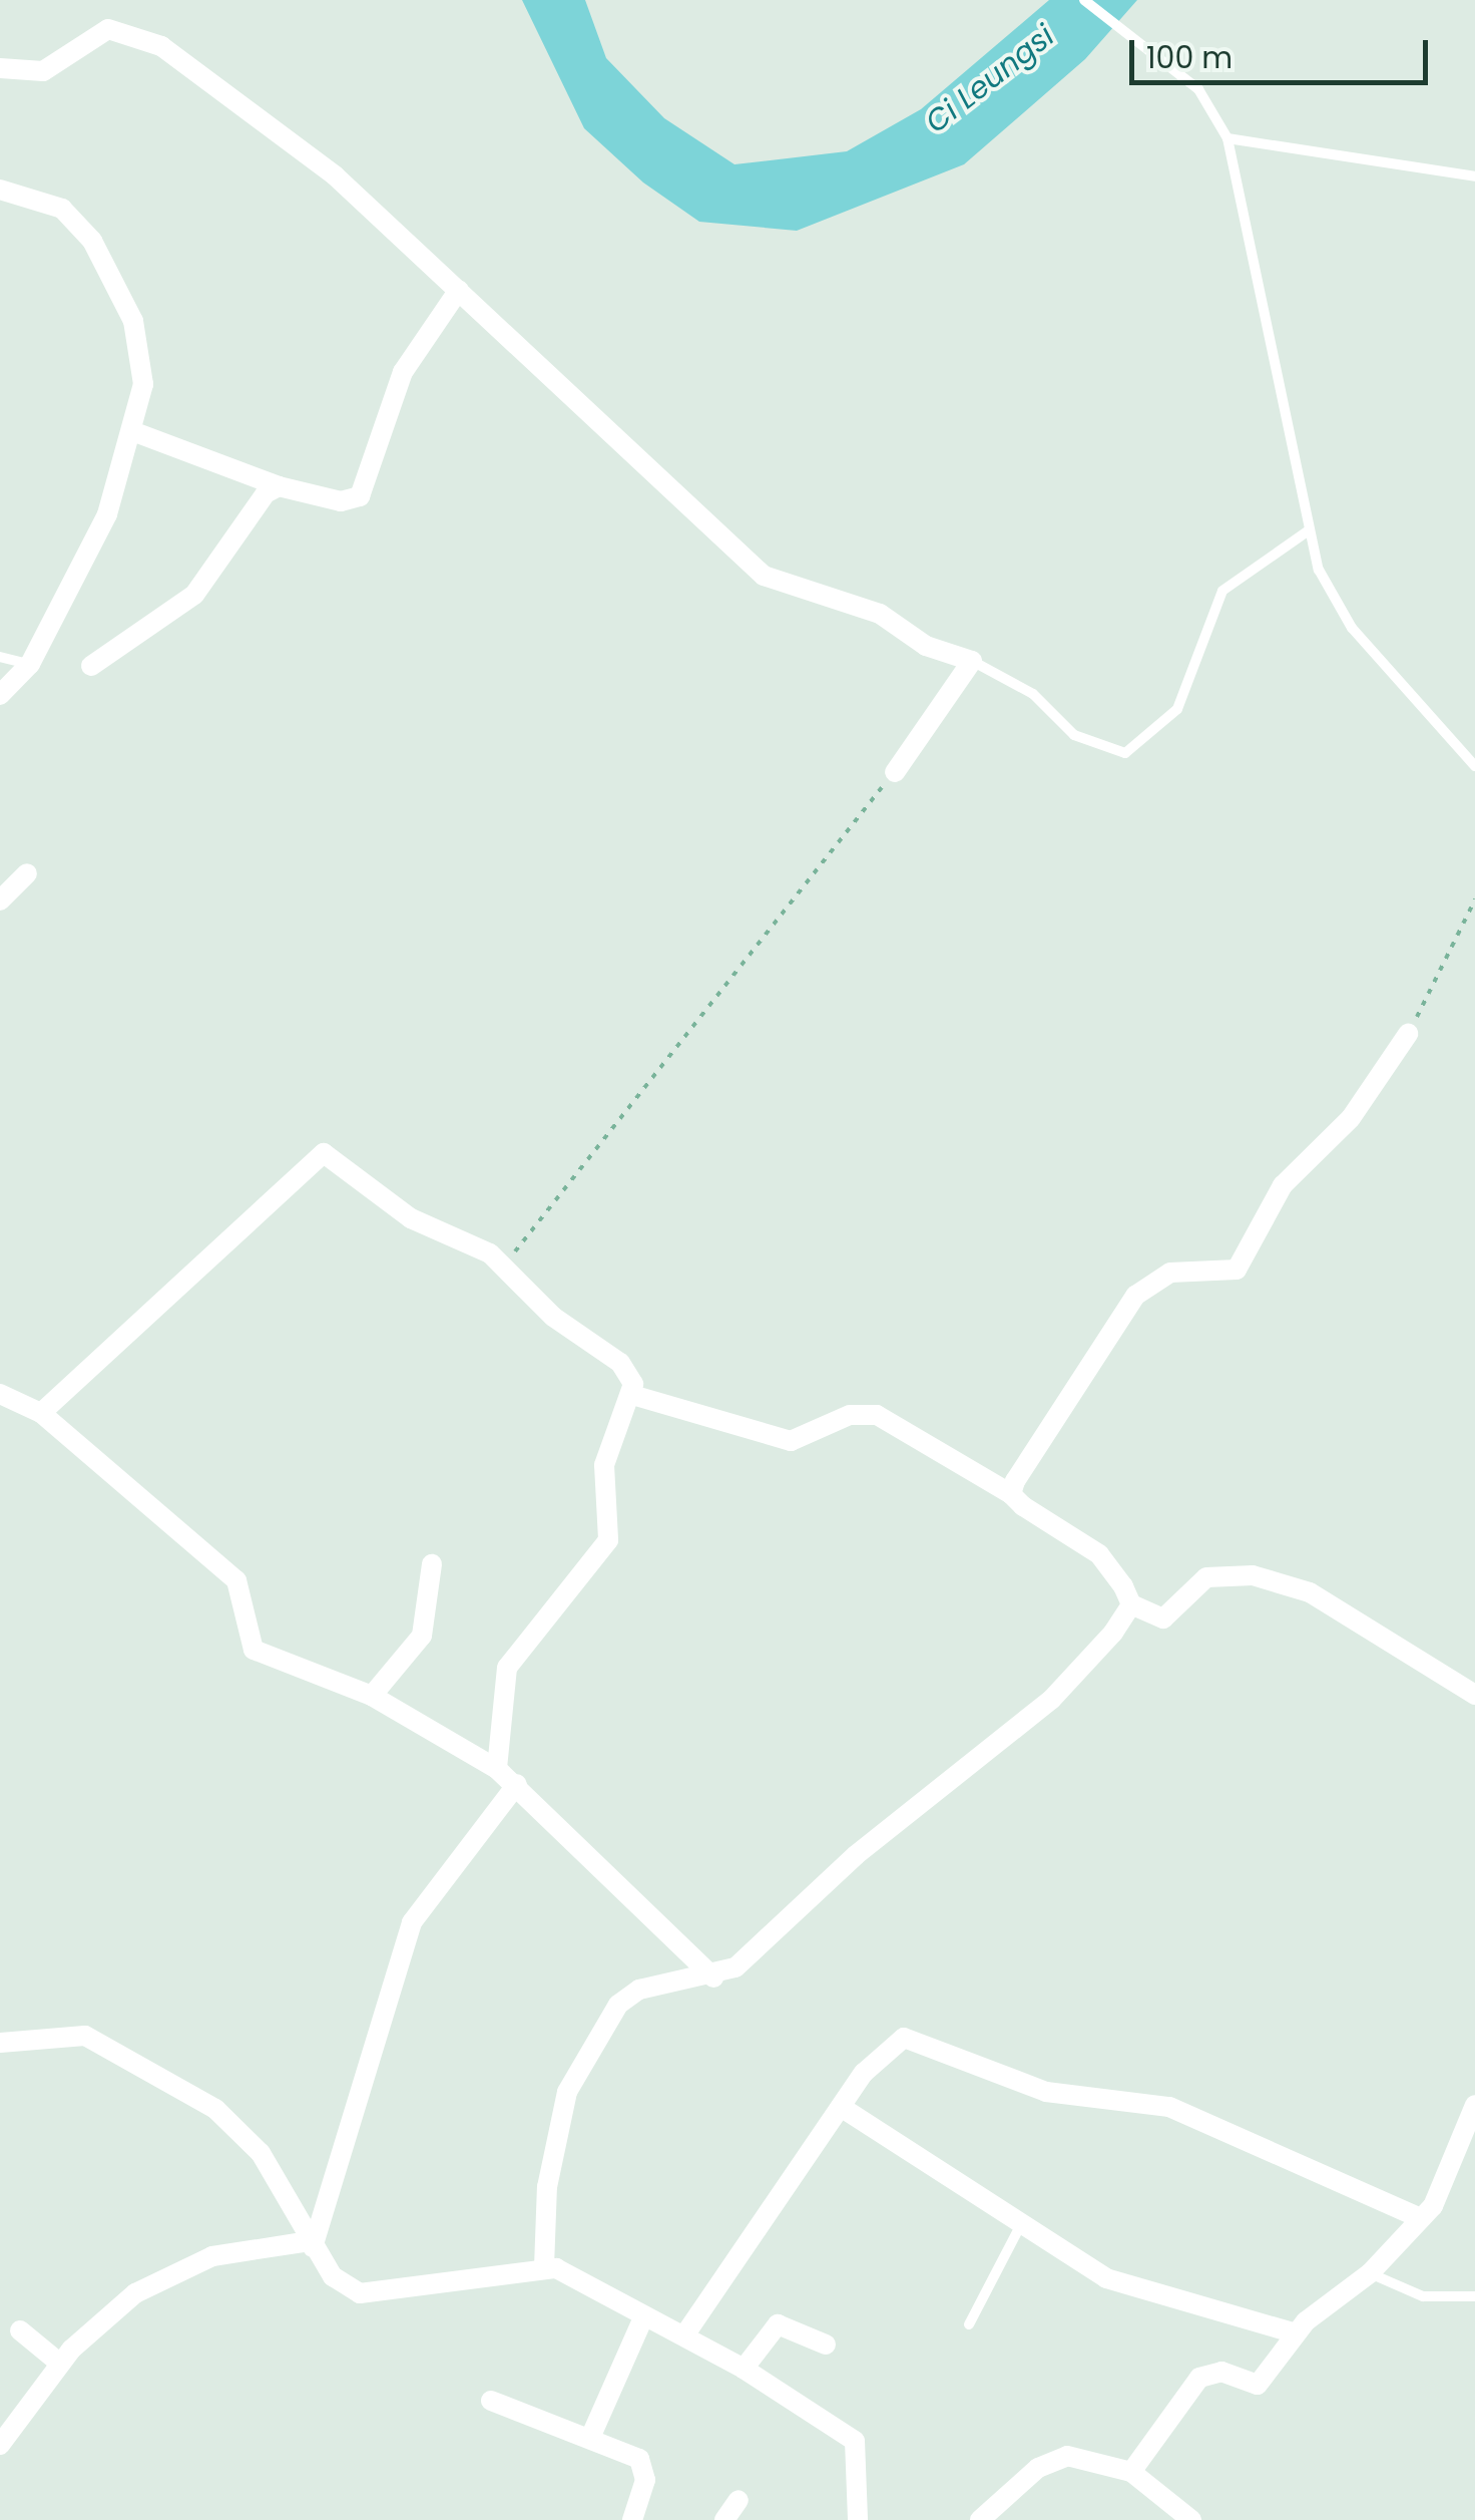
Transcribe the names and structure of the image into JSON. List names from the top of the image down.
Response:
{
  "water": ["Ci Leungsi"],
  "scale_bar": "100 m"
}
